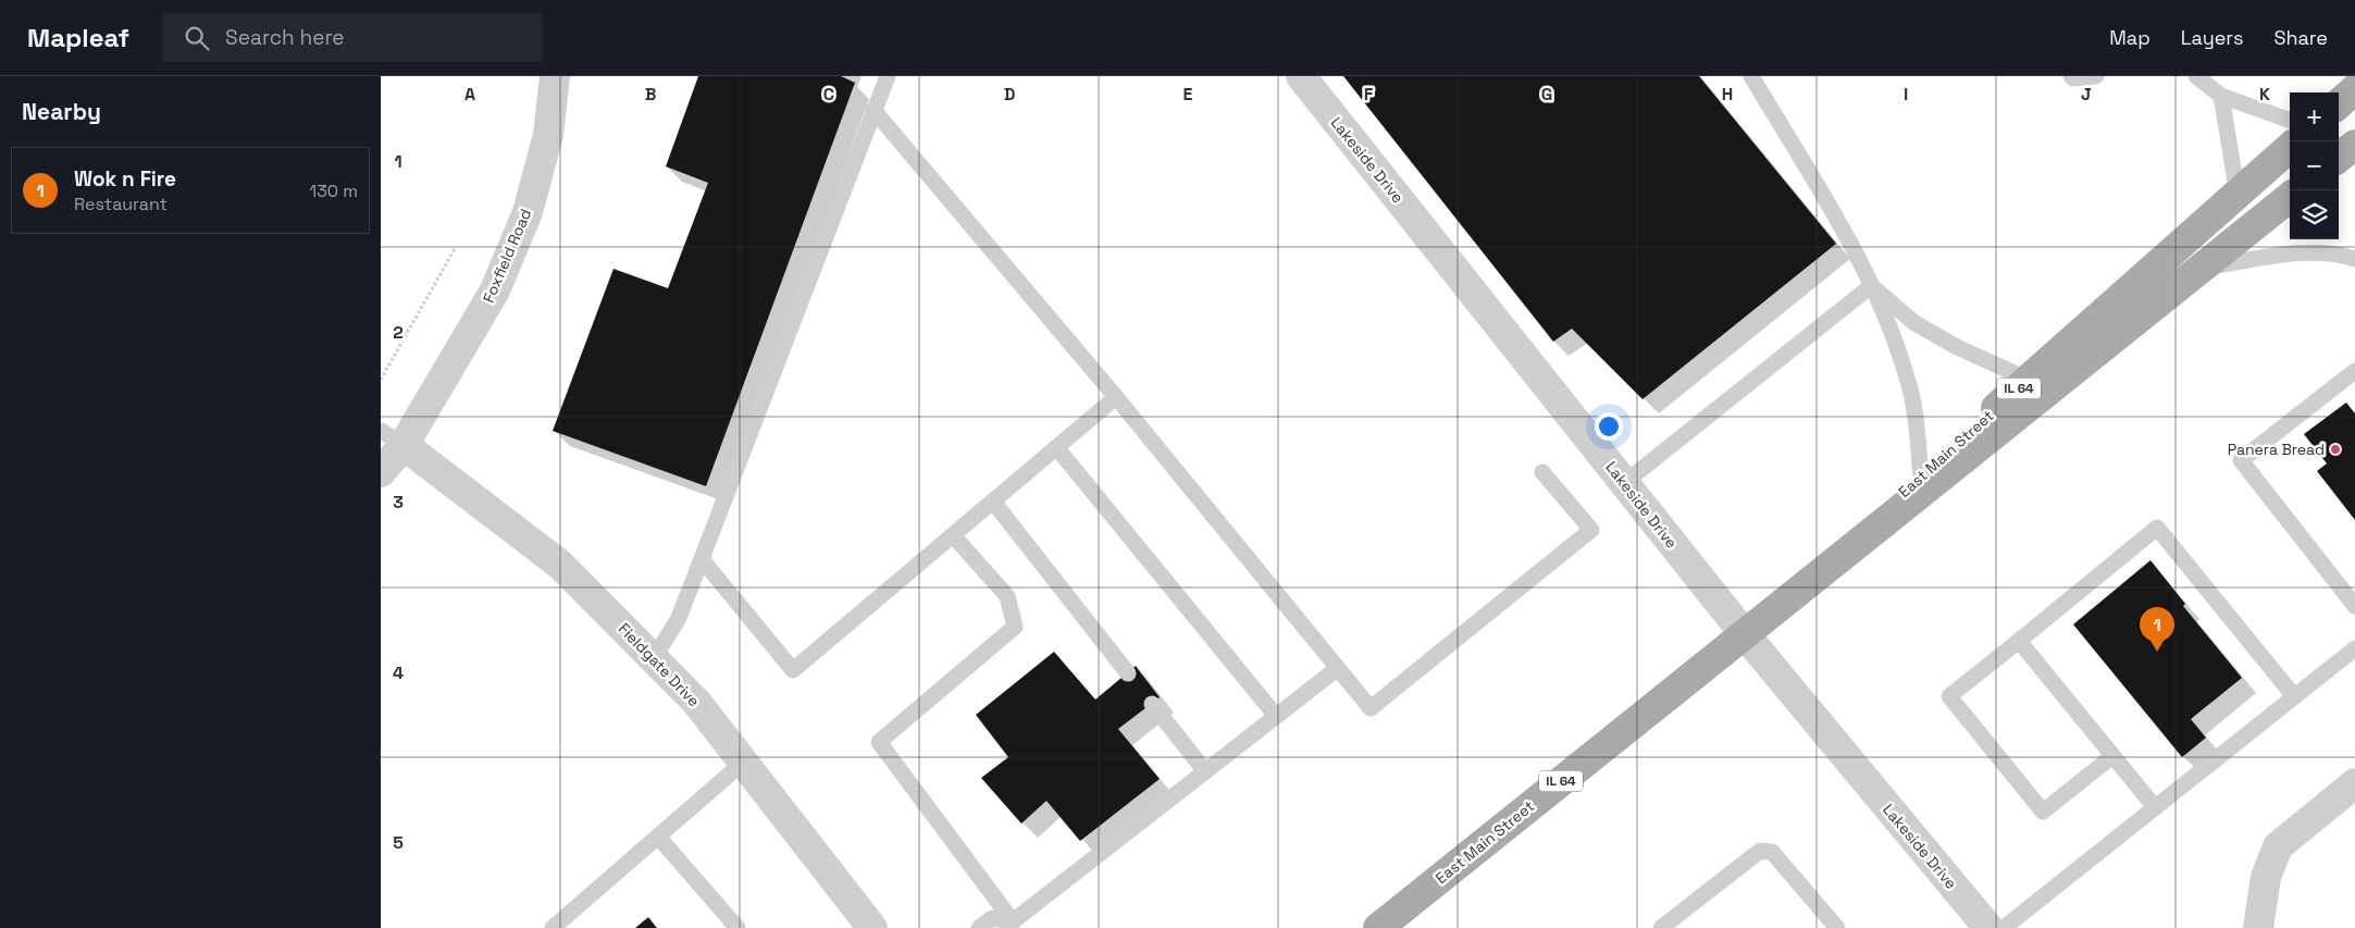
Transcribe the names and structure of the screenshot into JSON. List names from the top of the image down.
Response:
{
  "streets": {
    "main road": ["IL 64", "East Main Street"],
    "street": ["Lakeside Drive", "Foxfield Road", "Fieldgate Drive"]
  },
  "crossings": [
    ["Lakeside Drive", "East Main Street"],
    ["Foxfield Road", "Fieldgate Drive"]
  ],
  "places": ["Panera Bread"],
  "page": {
    "header": "Mapleaf",
    "search": "Search here",
    "nav": ["Map", "Layers", "Share"],
    "heading": "Nearby",
    "map_buttons": ["+", "−"],
    "list": [
      {
        "mark": "1",
        "name": "Wok n Fire",
        "note": "Restaurant",
        "value": "130 m"
      }
    ],
    "pins": "1"
  },
  "grid": {
    "columns": [
      "A",
      "B",
      "C",
      "D",
      "E",
      "F",
      "G",
      "H",
      "I",
      "J",
      "K"
    ],
    "rows": [
      "1",
      "2",
      "3",
      "4",
      "5"
    ]
  }
}
